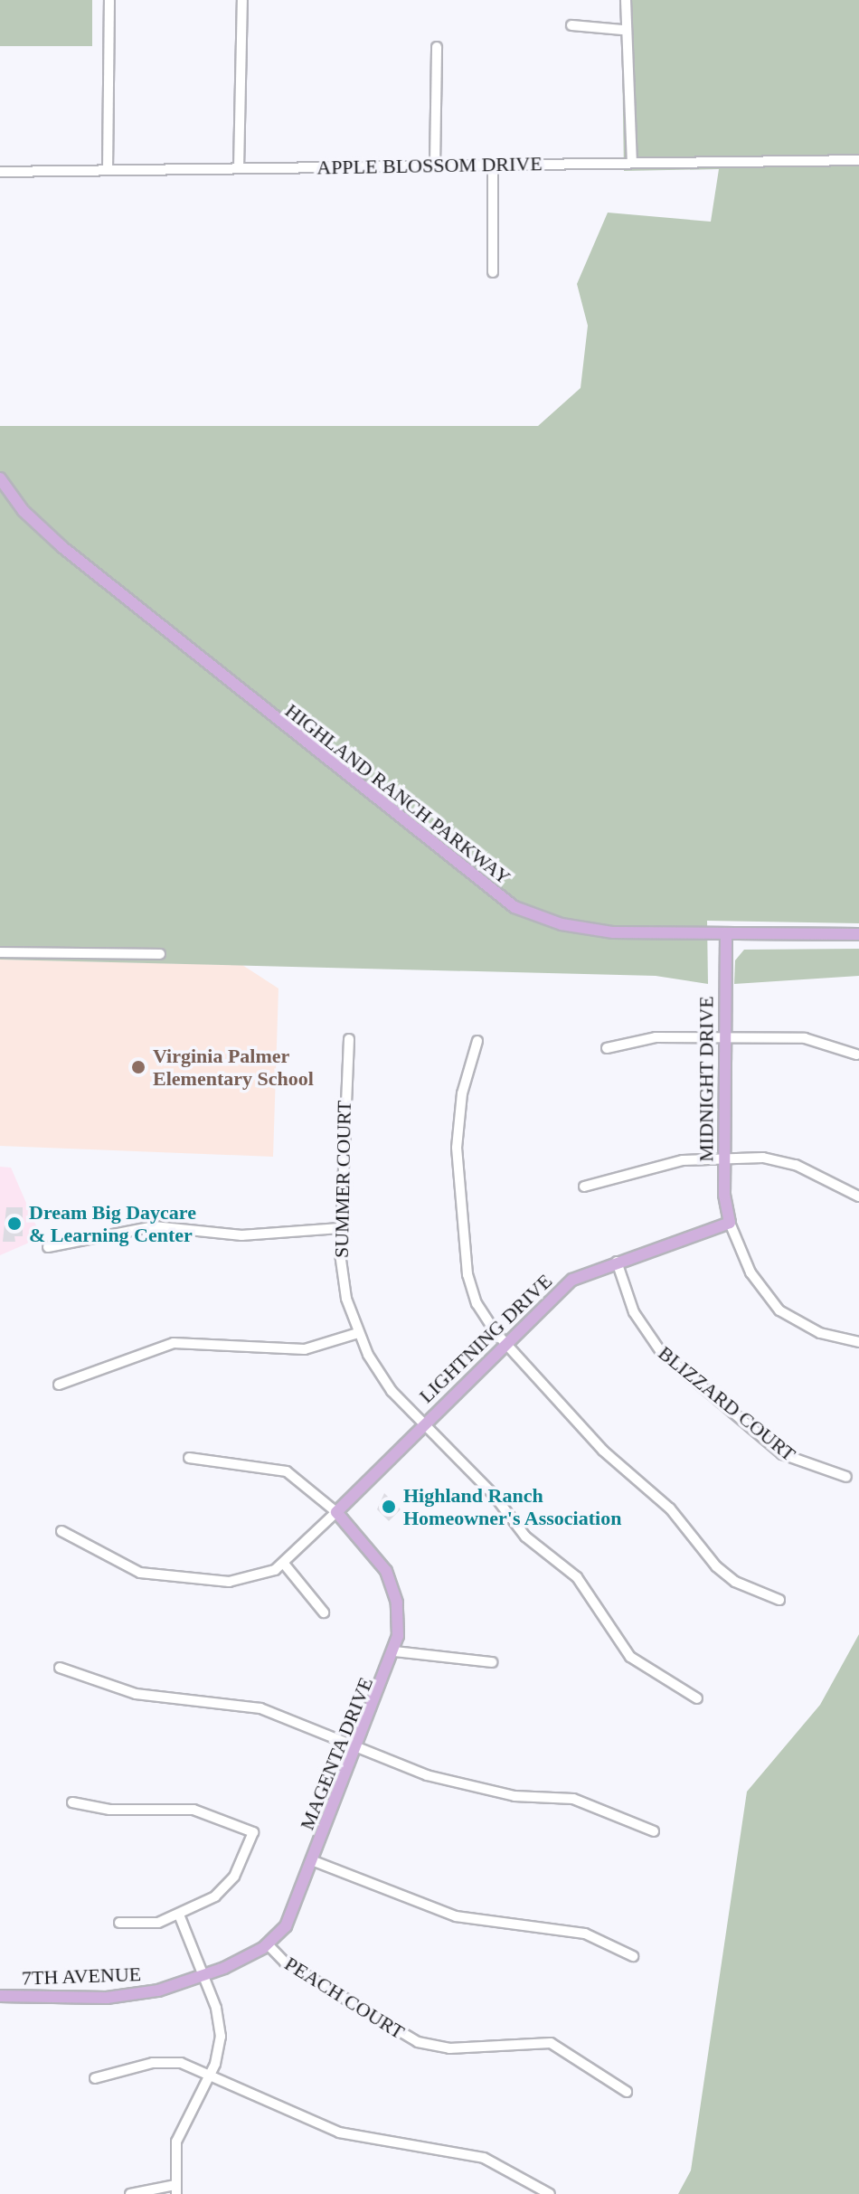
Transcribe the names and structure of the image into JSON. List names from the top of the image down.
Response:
{
  "streets": {
    "main road": [
      "HIGHLAND RANCH PARKWAY",
      "MIDNIGHT DRIVE",
      "LIGHTNING DRIVE",
      "MAGENTA DRIVE",
      "7TH AVENUE"
    ],
    "street": [
      "APPLE BLOSSOM DRIVE",
      "SUMMER COURT",
      "BLIZZARD COURT",
      "PEACH COURT"
    ]
  },
  "crossings": [
    ["HIGHLAND RANCH PARKWAY", "MIDNIGHT DRIVE"],
    ["MIDNIGHT DRIVE", "LIGHTNING DRIVE"],
    ["SUMMER COURT", "LIGHTNING DRIVE"],
    ["LIGHTNING DRIVE", "BLIZZARD COURT"],
    ["LIGHTNING DRIVE", "MAGENTA DRIVE"],
    ["MAGENTA DRIVE", "7TH AVENUE"],
    ["MAGENTA DRIVE", "PEACH COURT"]
  ],
  "places": ["Virginia Palmer Elementary School", "Dream Big Daycare & Learning Center", "Highland Ranch Homeowner's Association"]
}
